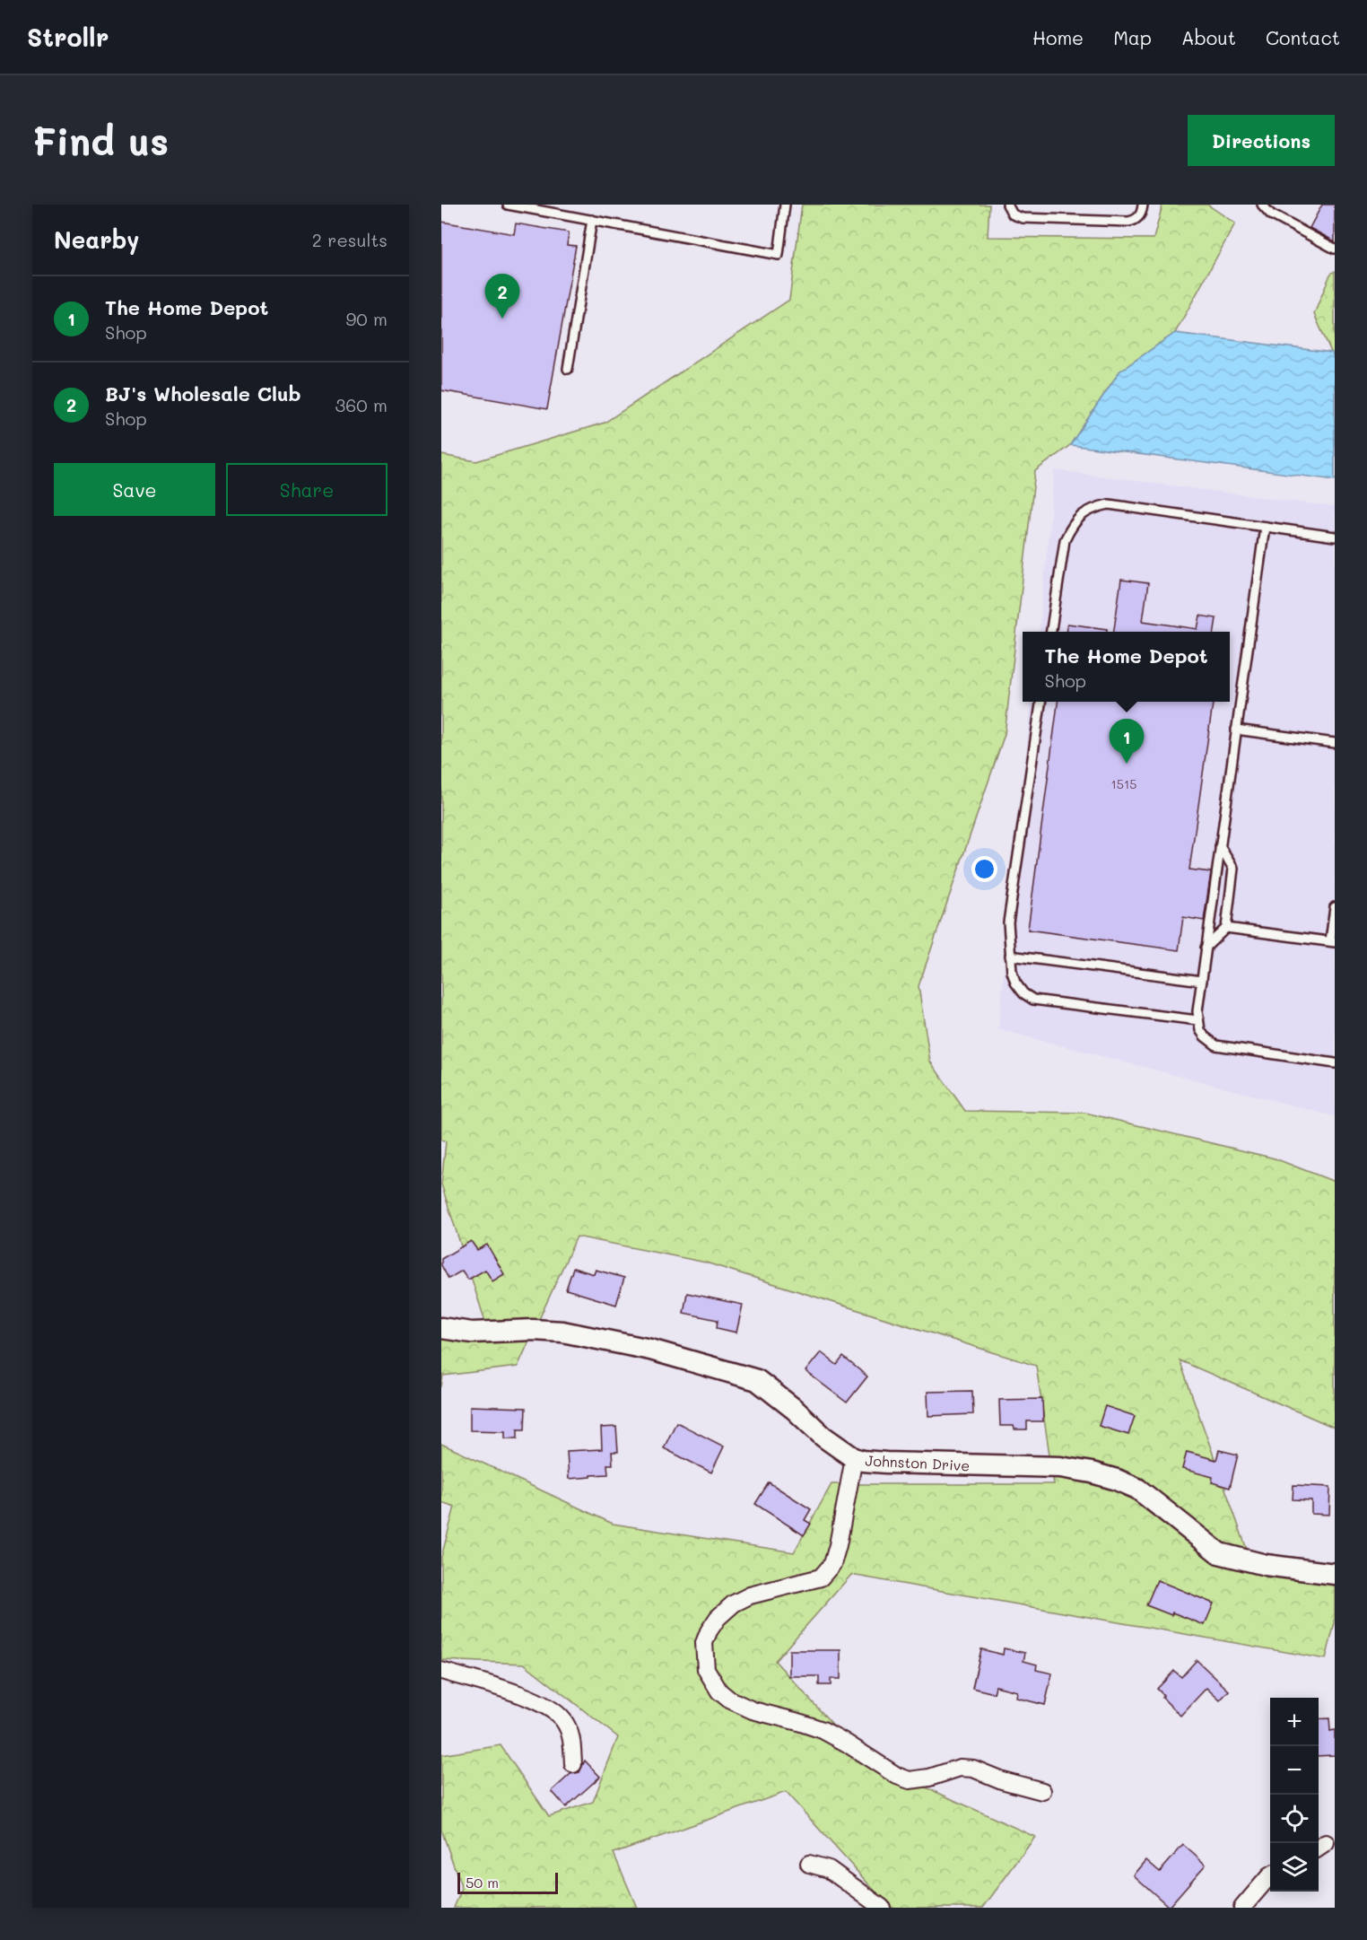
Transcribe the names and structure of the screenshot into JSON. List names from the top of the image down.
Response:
{
  "streets": {
    "street": ["Johnston Drive"]
  },
  "house_numbers": ["1515"],
  "scale_bar": "50 m",
  "page": {
    "header": "Strollr",
    "nav": [
      "Home",
      "Map",
      "About",
      "Contact"
    ],
    "buttons": [
      "Directions",
      ["Save", "Share"]
    ],
    "title": "Find us",
    "heading": ["Nearby", "2 results"],
    "pins": ["2", "1"],
    "list": [
      {
        "mark": "1",
        "name": "The Home Depot",
        "note": "Shop",
        "value": "90 m"
      },
      {
        "mark": "2",
        "name": "BJ's Wholesale Club",
        "note": "Shop",
        "value": "360 m"
      }
    ],
    "popup": ["The Home Depot", "Shop"],
    "map_buttons": ["+", "−"],
    "scale": "50 m"
  }
}
